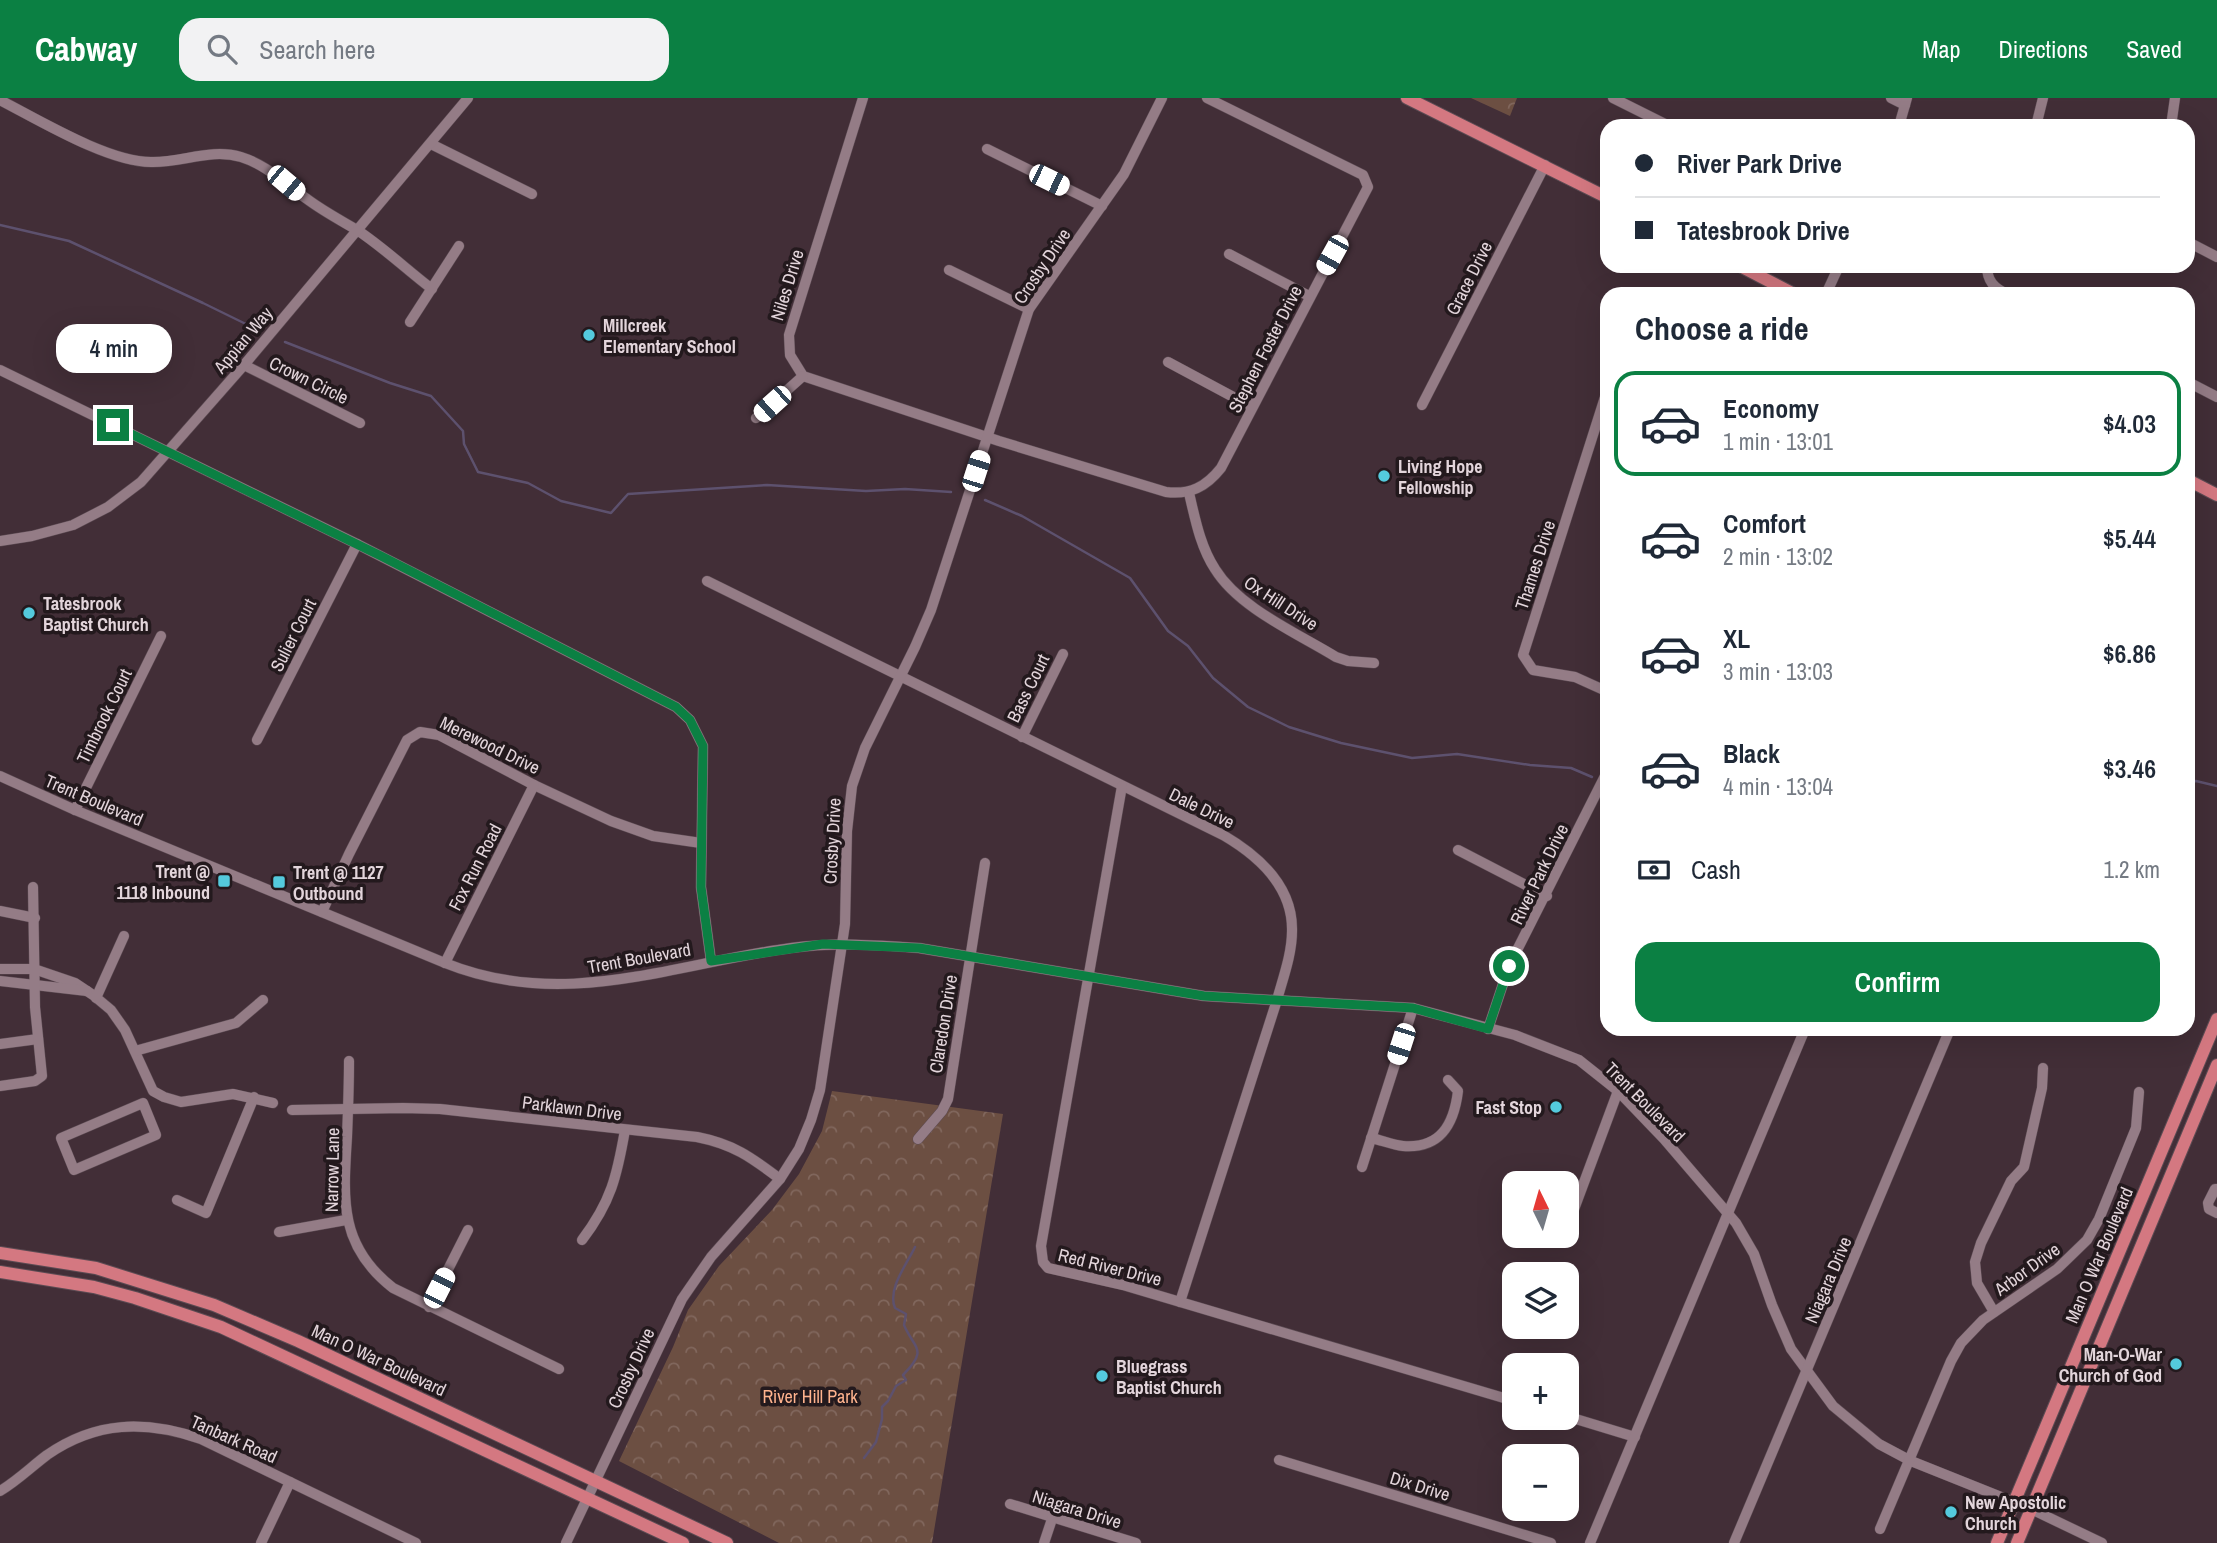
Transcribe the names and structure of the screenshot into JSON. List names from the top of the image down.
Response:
{
  "streets": {
    "main road": ["Man O War Boulevard"],
    "street": [
      "Crosby Drive",
      "Grace Drive",
      "Niles Drive",
      "Appian Way",
      "Stephen Foster Drive",
      "Crown Circle",
      "Thames Drive",
      "Ox Hill Drive",
      "Sulier Court",
      "Bass Court",
      "Timbrook Court",
      "Merewood Drive",
      "Trent Boulevard",
      "Dale Drive",
      "Fox Run Road",
      "River Park Drive",
      "Claredon Drive",
      "Parklawn Drive",
      "Narrow Lane",
      "Red River Drive",
      "Arbor Drive",
      "Niagara Drive",
      "Tanbark Road",
      "Dix Drive"
    ]
  },
  "crossings": [
    ["Crosby Drive", "Trent Boulevard"],
    ["Crosby Drive", "Dale Drive"],
    ["Crosby Drive", "Parklawn Drive"],
    ["Crosby Drive", "Man O War Boulevard"],
    ["Appian Way", "Crown Circle"],
    ["Stephen Foster Drive", "Ox Hill Drive"],
    ["Bass Court", "Dale Drive"],
    ["Timbrook Court", "Trent Boulevard"],
    ["Merewood Drive", "Trent Boulevard"],
    ["Merewood Drive", "Fox Run Road"],
    ["Trent Boulevard", "Dale Drive"],
    ["Trent Boulevard", "Fox Run Road"],
    ["Trent Boulevard", "River Park Drive"],
    ["Trent Boulevard", "Claredon Drive"],
    ["Trent Boulevard", "Man O War Boulevard"],
    ["Trent Boulevard", "Red River Drive"],
    ["Trent Boulevard", "Arbor Drive"],
    ["Trent Boulevard", "Niagara Drive"],
    ["Dale Drive", "Red River Drive"],
    ["Parklawn Drive", "Narrow Lane"]
  ],
  "parks": ["River Hill Park"],
  "places": {
    "other": [
      "Millcreek Elementary School",
      "Living Hope Fellowship",
      "Tatesbrook Baptist Church",
      "Fast Stop",
      "Man-O-War Church of God",
      "Bluegrass Baptist Church",
      "New Apostolic Church"
    ],
    "transit": ["Trent @ 1118 Inbound", "Trent @ 1127 Outbound"]
  },
  "north": "top",
  "page": {
    "header": "Cabway",
    "search": "Search here",
    "nav": ["Map", "Directions", "Saved"],
    "banner": ["River Park Drive", "Tatesbrook Drive"],
    "heading": "Choose a ride",
    "bubble": "4 min",
    "list": [
      {
        "name": "Economy",
        "note": "1 min · 13:01",
        "value": "$4.03"
      },
      {
        "name": "Comfort",
        "note": "2 min · 13:02",
        "value": "$5.44"
      },
      {
        "name": "XL",
        "note": "3 min · 13:03",
        "value": "$6.86"
      },
      {
        "name": "Black",
        "note": "4 min · 13:04",
        "value": "$3.46"
      }
    ],
    "pay": ["Cash", "1.2 km"],
    "buttons": "Confirm",
    "map_buttons": ["+", "−"]
  }
}
